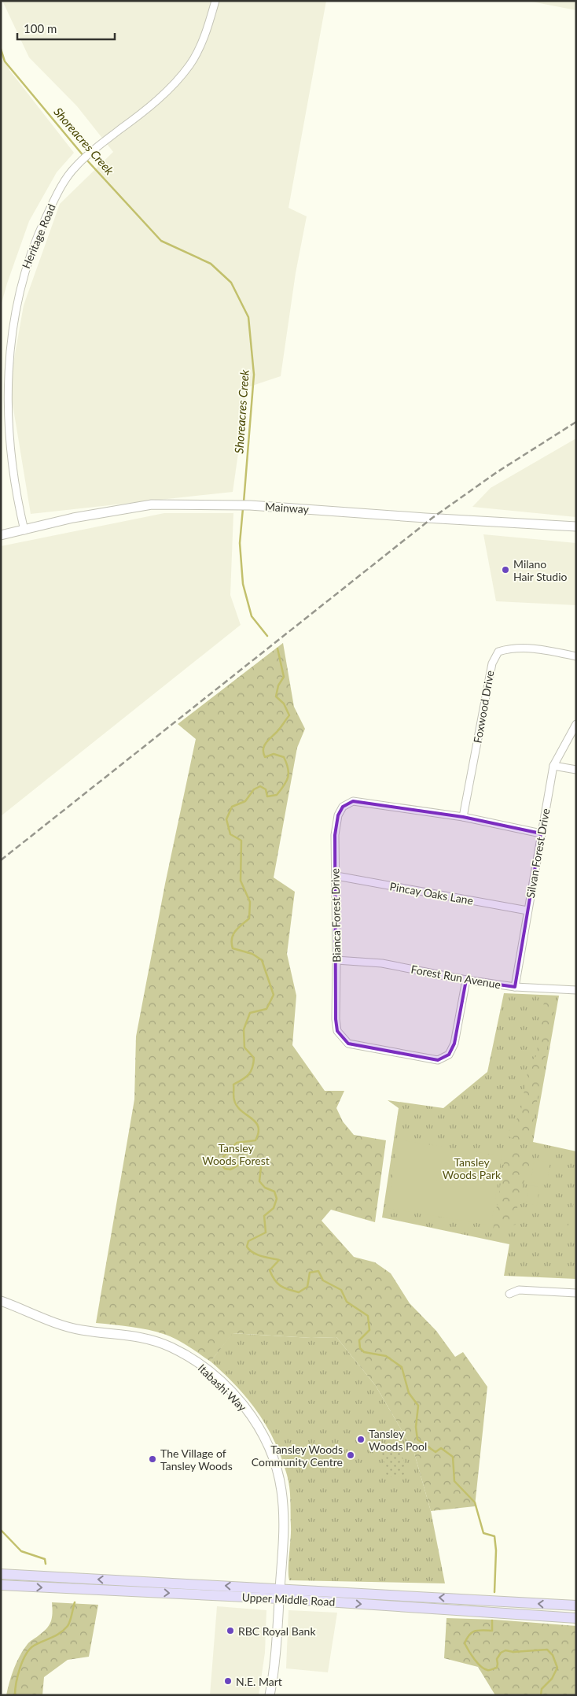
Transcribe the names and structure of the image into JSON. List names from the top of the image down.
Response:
{
  "streets": {
    "main road": ["Upper Middle Road"],
    "street": [
      "Heritage Road",
      "Mainway",
      "Foxwood Drive",
      "Silvan Forest Drive",
      "Pincay Oaks Lane",
      "Bianca Forest Drive",
      "Forest Run Avenue",
      "Itabashi Way"
    ]
  },
  "crossings": [
    ["Heritage Road", "Mainway"],
    ["Foxwood Drive", "Bianca Forest Drive"],
    ["Silvan Forest Drive", "Pincay Oaks Lane"],
    ["Silvan Forest Drive", "Bianca Forest Drive"],
    ["Silvan Forest Drive", "Forest Run Avenue"],
    ["Pincay Oaks Lane", "Bianca Forest Drive"],
    ["Bianca Forest Drive", "Forest Run Avenue"],
    ["Itabashi Way", "Upper Middle Road"]
  ],
  "water": ["Shoreacres Creek"],
  "parks": ["Tansley Woods Forest", "Tansley Woods Park"],
  "places": [
    "Milano Hair Studio",
    "Tansley Woods Pool",
    "Tansley Woods Community Centre",
    "The Village of Tansley Woods",
    "RBC Royal Bank",
    "N.E. Mart"
  ],
  "scale_bar": "100 m"
}
